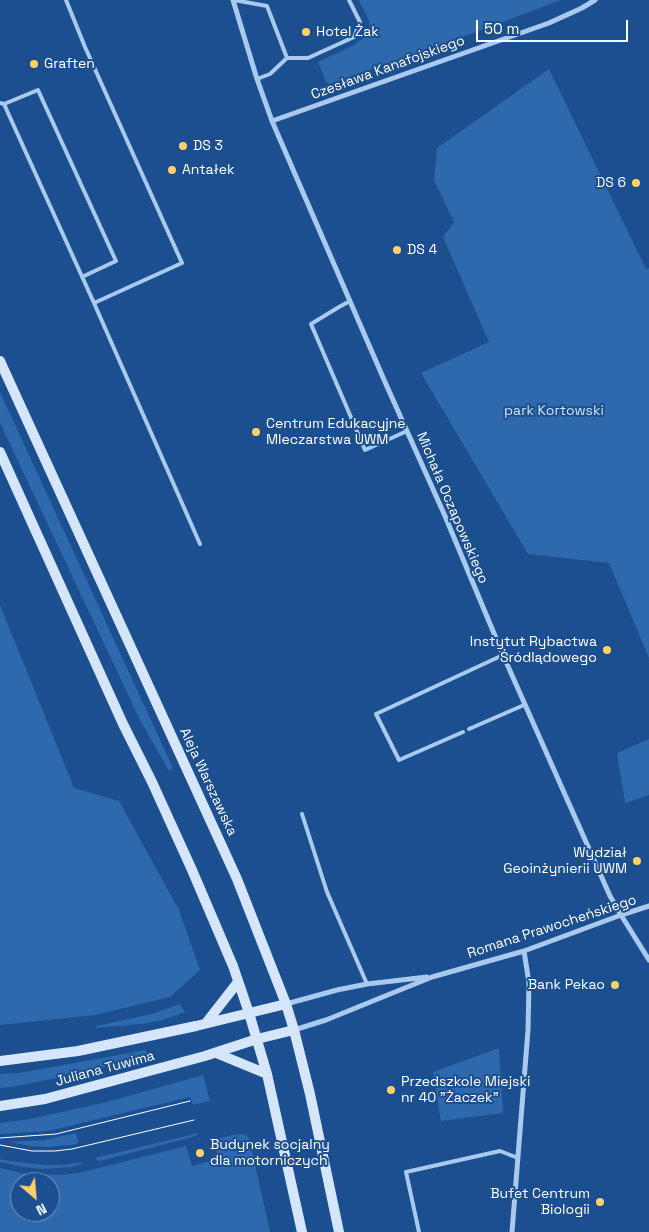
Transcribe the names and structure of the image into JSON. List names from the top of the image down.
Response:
{
  "streets": {
    "main road": ["Aleja Warszawska", "Juliana Tuwima"],
    "street": ["Czesława Kanafojskiego", "Michała Oczapowskiego", "Romana Prawocheńskiego"]
  },
  "crossings": [
    ["Czesława Kanafojskiego", "Michała Oczapowskiego"],
    ["Michała Oczapowskiego", "Romana Prawocheńskiego"],
    ["Aleja Warszawska", "Romana Prawocheńskiego"],
    ["Aleja Warszawska", "Juliana Tuwima"],
    ["Romana Prawocheńskiego", "Juliana Tuwima"]
  ],
  "parks": ["park Kortowski"],
  "places": [
    "Hotel Żak",
    "Graften",
    "DS 3",
    "Antałek",
    "DS 6",
    "DS 4",
    "Centrum Edukacyjne Mleczarstwa UWM",
    "Instytut Rybactwa Śródlądowego",
    "Wydział Geoinżynierii UWM",
    "Bank Pekao",
    "Przedszkole Miejski nr 40 \"Żaczek\"",
    "Budynek socjalny dla motorniczych",
    "Bufet Centrum Biologii"
  ],
  "scale_bar": "50 m",
  "north": "bottom right"
}
